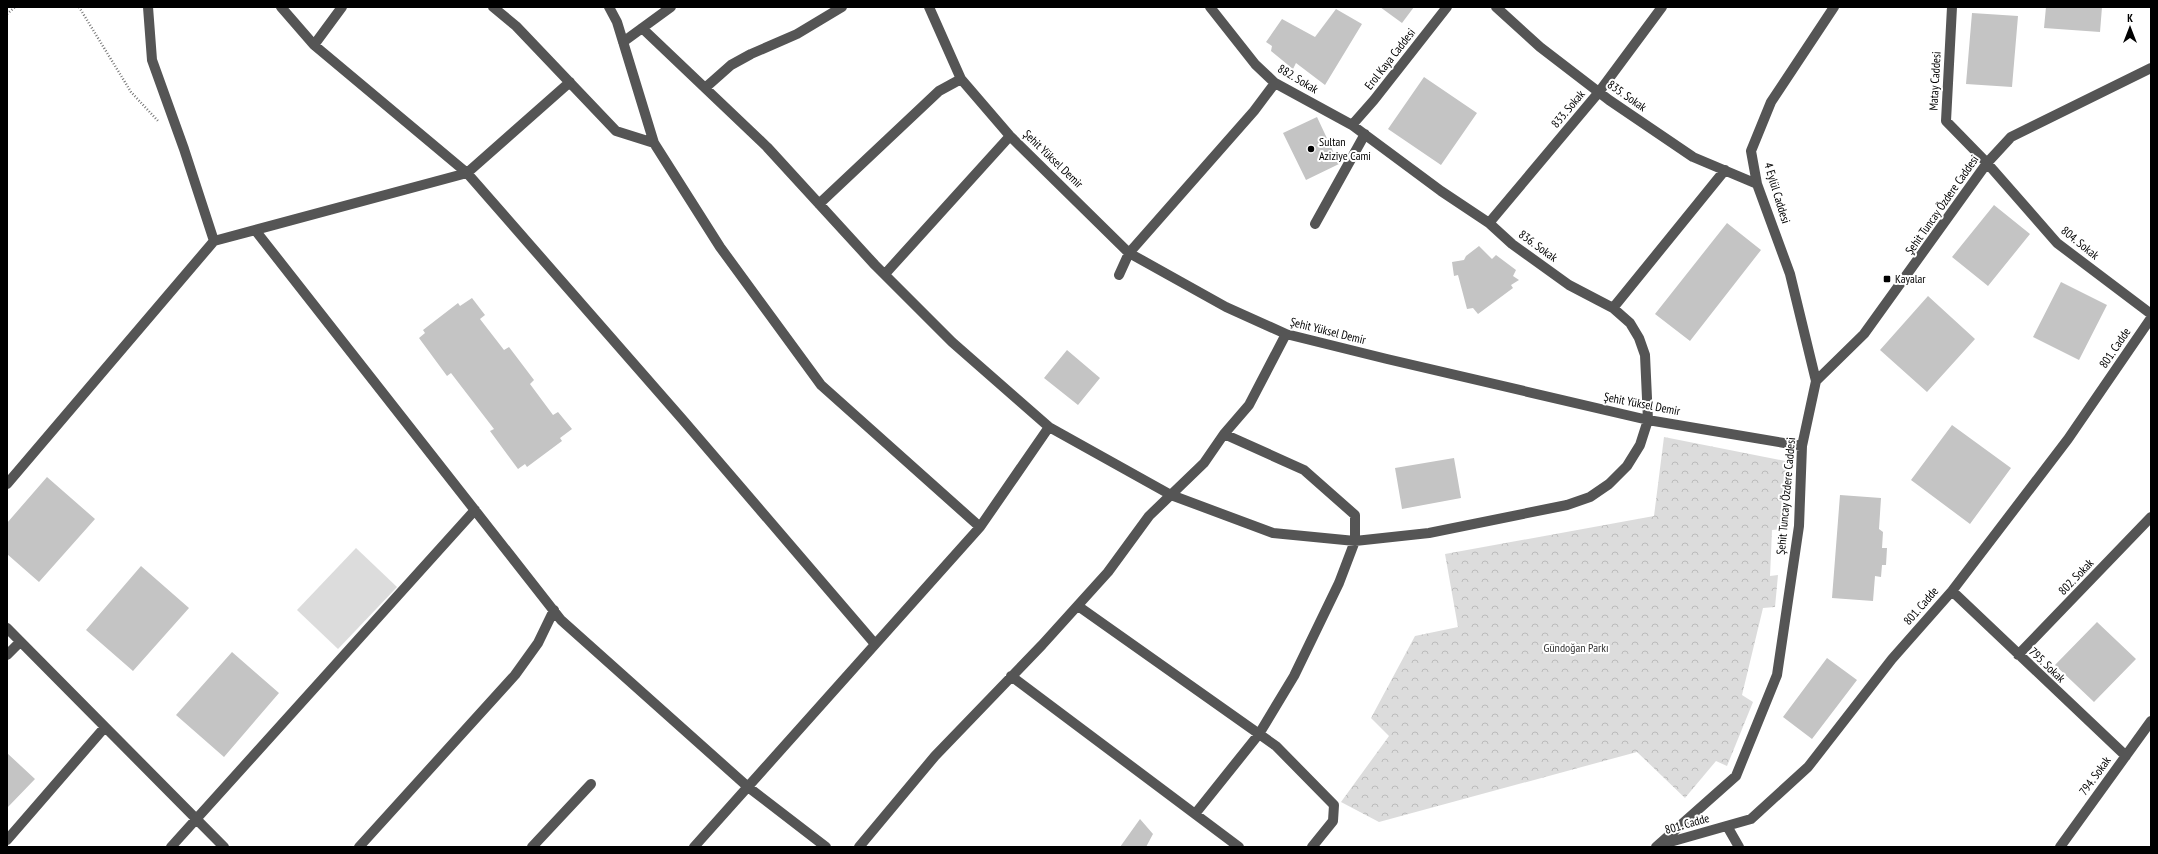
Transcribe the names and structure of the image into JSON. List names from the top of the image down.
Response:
{
  "streets": {
    "street": [
      "Erol Kaya Caddesi",
      "882. Sokak",
      "Matay Caddesi",
      "835. Sokak",
      "833. Sokak",
      "Şehit Yüksel Demir",
      "4 Eylül Caddesi",
      "Şehit Tuncay Özdere Caddesi",
      "804. Sokak",
      "836. Sokak",
      "801. Cadde",
      "802. Sokak",
      "795. Sokak",
      "794. Sokak"
    ]
  },
  "crossings": [
    ["Erol Kaya Caddesi", "882. Sokak"],
    ["Erol Kaya Caddesi", "836. Sokak"],
    ["882. Sokak", "836. Sokak"],
    ["Matay Caddesi", "Şehit Tuncay Özdere Caddesi"],
    ["Matay Caddesi", "804. Sokak"],
    ["835. Sokak", "833. Sokak"],
    ["835. Sokak", "4 Eylül Caddesi"],
    ["833. Sokak", "836. Sokak"],
    ["Şehit Yüksel Demir", "Şehit Tuncay Özdere Caddesi"],
    ["Şehit Yüksel Demir", "836. Sokak"],
    ["4 Eylül Caddesi", "Şehit Tuncay Özdere Caddesi"],
    ["Şehit Tuncay Özdere Caddesi", "804. Sokak"],
    ["Şehit Tuncay Özdere Caddesi", "801. Cadde"],
    ["801. Cadde", "795. Sokak"],
    ["802. Sokak", "795. Sokak"],
    ["795. Sokak", "794. Sokak"]
  ],
  "parks": ["Gündoğan Parkı"],
  "places": {
    "other": ["Sultan Aziziye Cami"],
    "transit": ["Kayalar"]
  },
  "north": "top"
}
